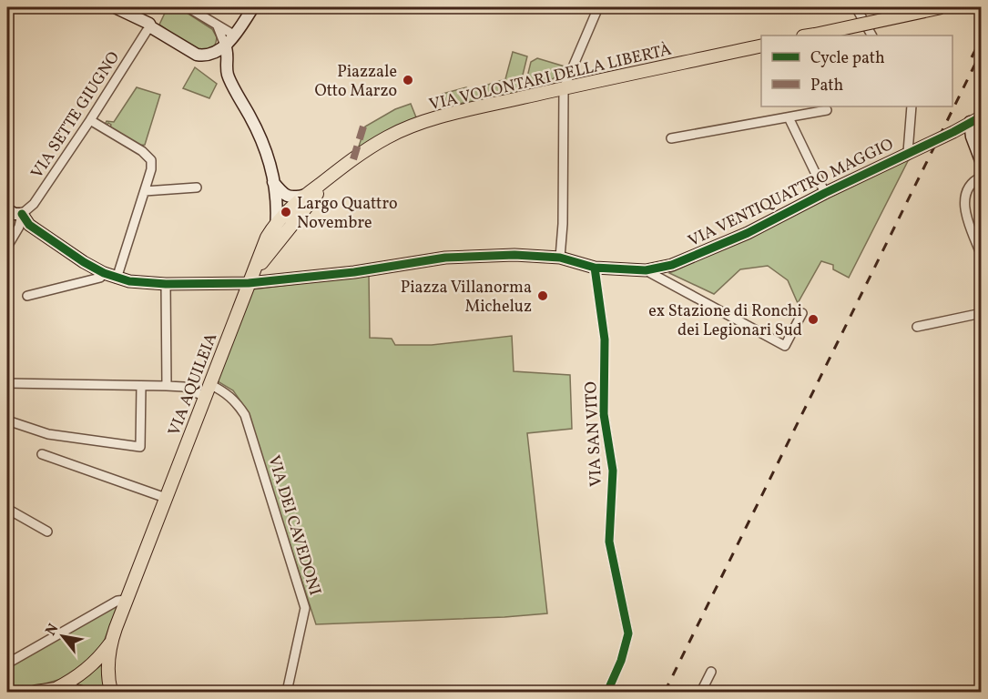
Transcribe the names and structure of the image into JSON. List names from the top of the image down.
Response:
{
  "streets": {
    "main road": ["VIA VOLONTARI DELLA LIBERTÀ", "VIA AQUILEIA"],
    "street": [
      "VIA SETTE GIUGNO",
      "VIA VENTIQUATTRO MAGGIO",
      "VIA SAN VITO",
      "VIA DEI CAVEDONI"
    ]
  },
  "crossings": [
    ["VIA SETTE GIUGNO", "VIA VENTIQUATTRO MAGGIO"],
    ["VIA VENTIQUATTRO MAGGIO", "VIA AQUILEIA"],
    ["VIA VENTIQUATTRO MAGGIO", "VIA SAN VITO"],
    ["VIA AQUILEIA", "VIA DEI CAVEDONI"]
  ],
  "places": [
    "Piazzale Otto Marzo",
    "Largo Quattro Novembre",
    "Piazza Villanorma Micheluz",
    "ex Stazione di Ronchi dei Legionari Sud"
  ],
  "legend": ["Cycle path", "Path"],
  "north": "top left"
}
